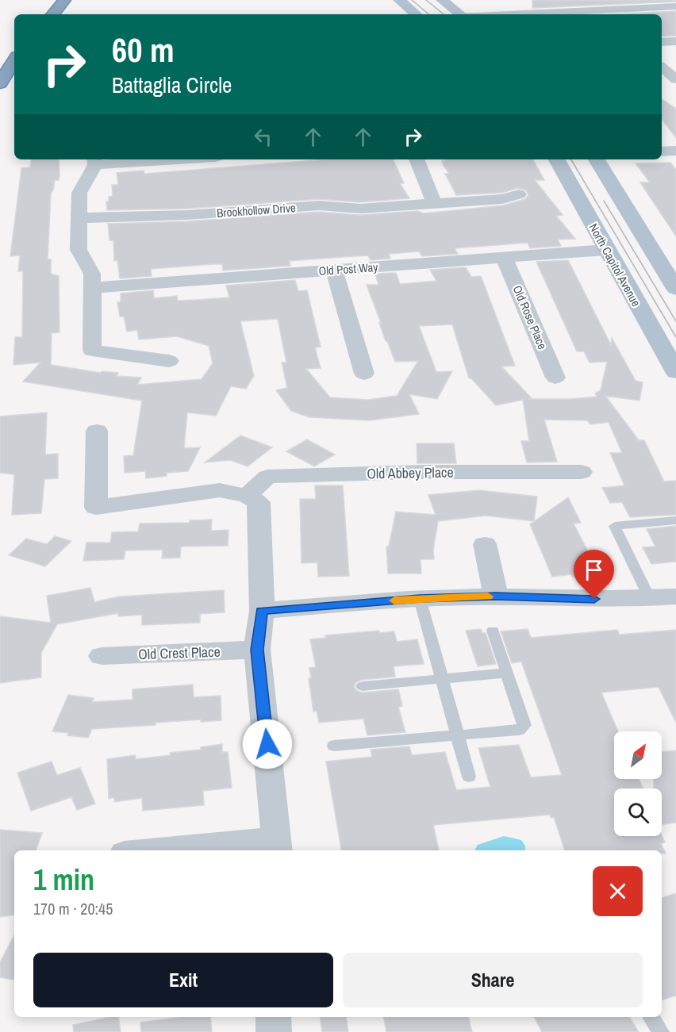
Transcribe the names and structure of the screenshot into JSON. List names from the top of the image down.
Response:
{
  "streets": {
    "main road": ["North Capitol Avenue"],
    "street": [
      "Brookhollow Drive",
      "Old Post Way",
      "Old Rose Place",
      "Old Abbey Place",
      "Old Crest Place"
    ]
  },
  "crossings": [
    ["North Capitol Avenue", "Old Post Way"],
    ["Old Post Way", "Old Rose Place"]
  ],
  "north": "top right",
  "page": {
    "turn": ["60 m", "Battaglia Circle"],
    "heading": ["1 min", "170 m · 20:45"],
    "buttons": ["Exit", "Share"]
  }
}
